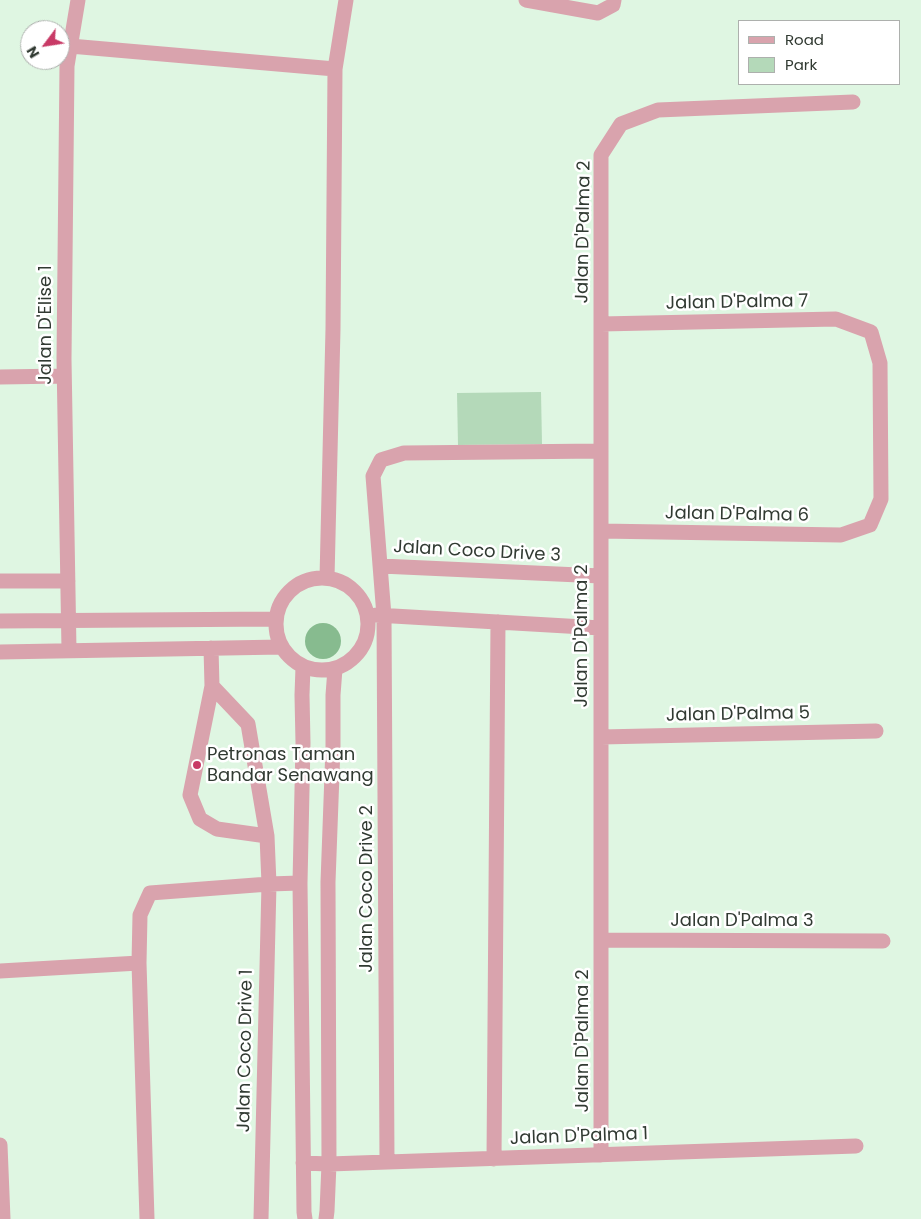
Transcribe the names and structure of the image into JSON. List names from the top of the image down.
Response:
{
  "streets": {
    "street": [
      "Jalan D'Palma 2",
      "Jalan D'Palma 7",
      "Jalan D'Elise 1",
      "Jalan D'Palma 6",
      "Jalan Coco Drive 3",
      "Jalan D'Palma 5",
      "Jalan Coco Drive 2",
      "Jalan D'Palma 3",
      "Jalan Coco Drive 1",
      "Jalan D'Palma 1"
    ]
  },
  "crossings": [
    ["Jalan D'Palma 2", "Jalan D'Palma 7"],
    ["Jalan D'Palma 2", "Jalan D'Palma 6"],
    ["Jalan D'Palma 2", "Jalan Coco Drive 3"],
    ["Jalan D'Palma 2", "Jalan D'Palma 5"],
    ["Jalan D'Palma 2", "Jalan Coco Drive 2"],
    ["Jalan D'Palma 2", "Jalan D'Palma 3"],
    ["Jalan D'Palma 2", "Jalan D'Palma 1"],
    ["Jalan D'Palma 7", "Jalan D'Palma 6"],
    ["Jalan Coco Drive 3", "Jalan Coco Drive 2"],
    ["Jalan Coco Drive 2", "Jalan D'Palma 1"]
  ],
  "places": ["Petronas Taman Bandar Senawang"],
  "legend": ["Road", "Park"],
  "north": "bottom left"
}
